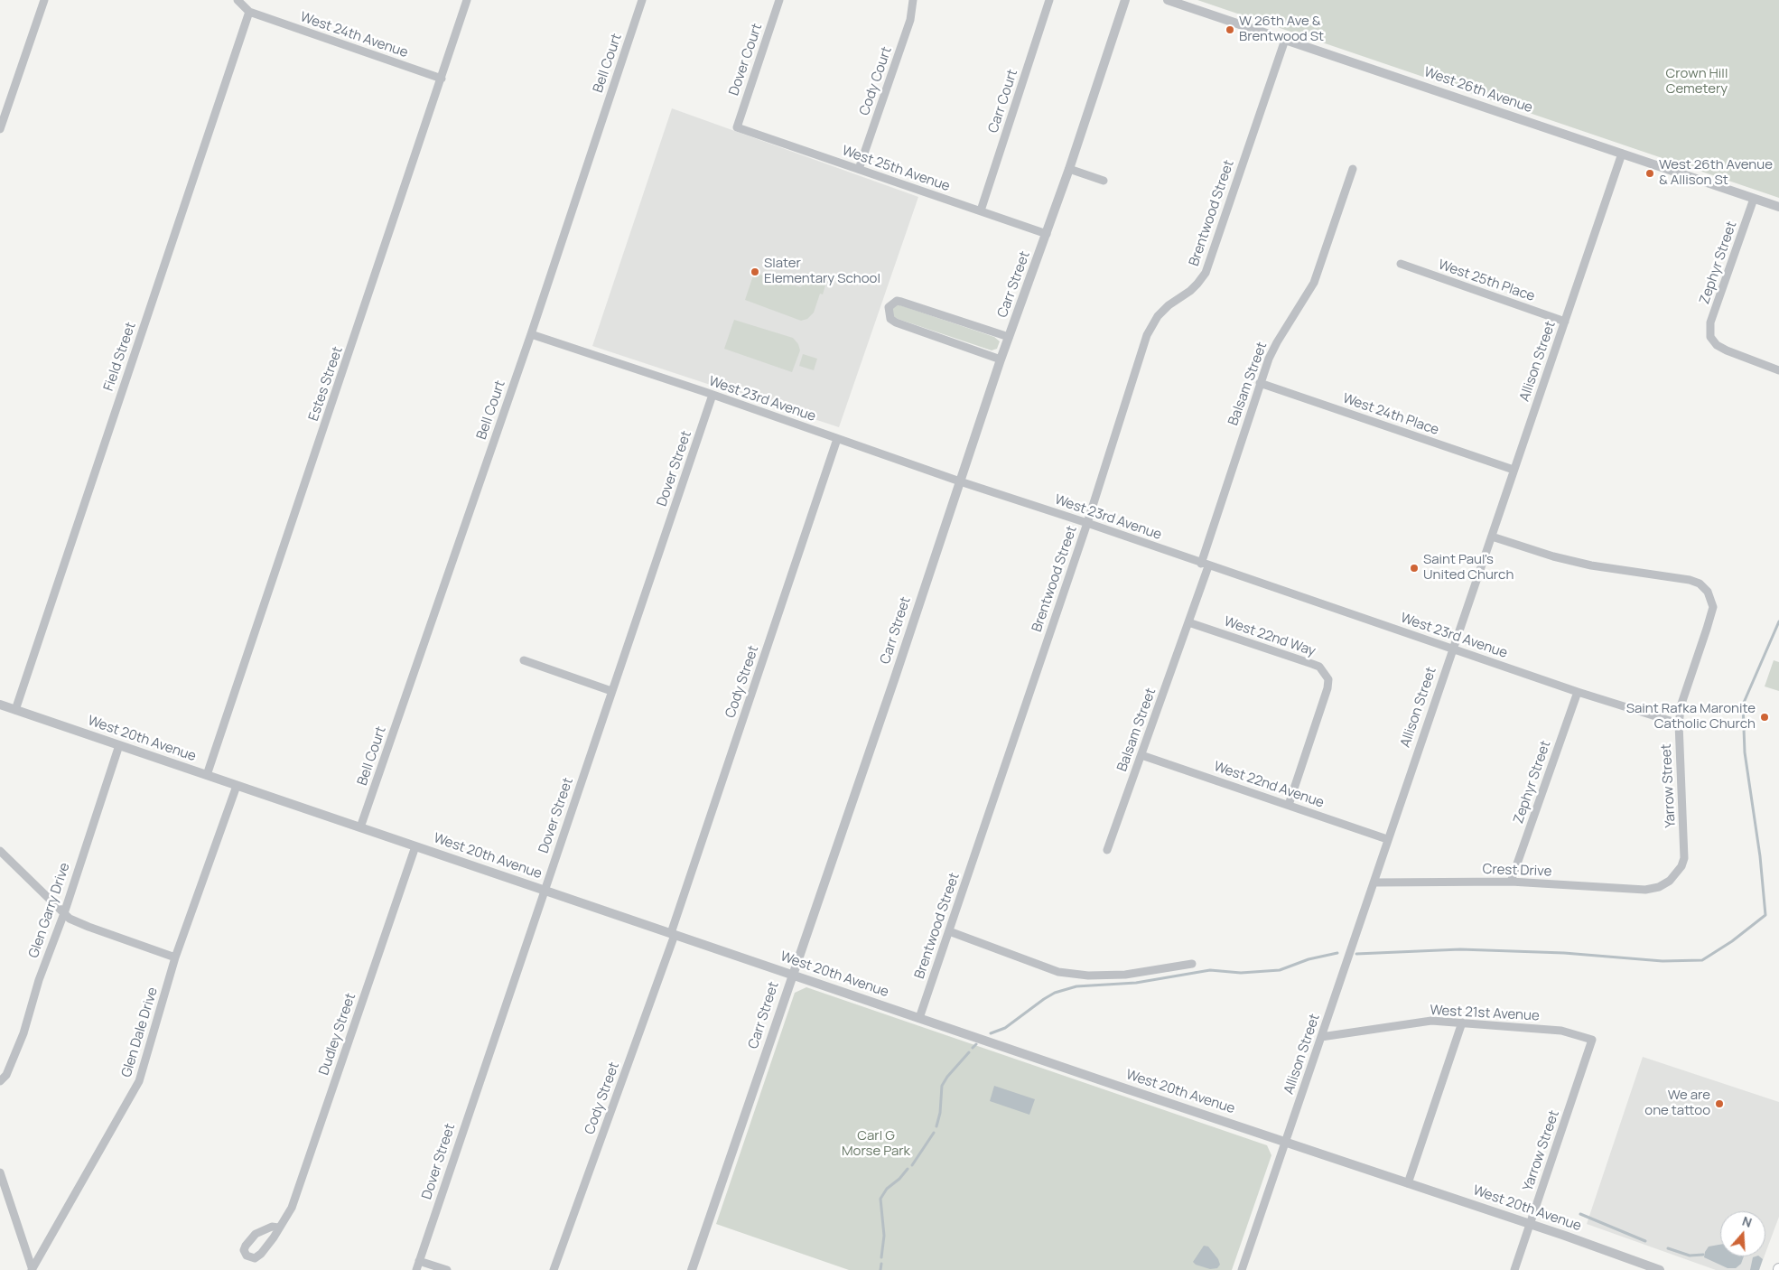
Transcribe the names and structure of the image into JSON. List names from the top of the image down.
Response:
{
  "streets": {
    "street": [
      "West 24th Avenue",
      "Dover Court",
      "Bell Court",
      "Cody Court",
      "West 26th Avenue",
      "Carr Court",
      "West 25th Avenue",
      "Brentwood Street",
      "Zephyr Street",
      "West 25th Place",
      "Carr Street",
      "Field Street",
      "Allison Street",
      "Estes Street",
      "Balsam Street",
      "West 23rd Avenue",
      "West 24th Place",
      "Dover Street",
      "West 22nd Way",
      "Cody Street",
      "West 20th Avenue",
      "West 22nd Avenue",
      "Yarrow Street",
      "Crest Drive",
      "Glen Garry Drive",
      "West 21st Avenue",
      "Glen Dale Drive",
      "Dudley Street"
    ]
  },
  "crossings": [
    ["West 24th Avenue", "Field Street"],
    ["West 24th Avenue", "Estes Street"],
    ["Dover Court", "West 25th Avenue"],
    ["Bell Court", "West 23rd Avenue"],
    ["Bell Court", "West 20th Avenue"],
    ["Cody Court", "West 25th Avenue"],
    ["West 26th Avenue", "Brentwood Street"],
    ["West 26th Avenue", "Zephyr Street"],
    ["West 26th Avenue", "Allison Street"],
    ["Carr Court", "West 25th Avenue"],
    ["West 25th Avenue", "Carr Street"],
    ["Brentwood Street", "West 23rd Avenue"],
    ["Brentwood Street", "West 20th Avenue"],
    ["Zephyr Street", "West 23rd Avenue"],
    ["Zephyr Street", "Crest Drive"],
    ["West 25th Place", "Allison Street"],
    ["Carr Street", "West 23rd Avenue"],
    ["Carr Street", "West 20th Avenue"],
    ["Field Street", "West 20th Avenue"],
    ["Allison Street", "West 23rd Avenue"],
    ["Allison Street", "West 24th Place"],
    ["Allison Street", "West 20th Avenue"],
    ["Allison Street", "West 22nd Avenue"],
    ["Allison Street", "Yarrow Street"],
    ["Allison Street", "Crest Drive"],
    ["Allison Street", "West 21st Avenue"],
    ["Estes Street", "West 20th Avenue"],
    ["Balsam Street", "West 23rd Avenue"],
    ["Balsam Street", "West 24th Place"],
    ["Balsam Street", "West 22nd Way"],
    ["Balsam Street", "West 22nd Avenue"],
    ["West 23rd Avenue", "Dover Street"],
    ["West 23rd Avenue", "Cody Street"],
    ["West 23rd Avenue", "Yarrow Street"],
    ["Dover Street", "West 20th Avenue"],
    ["West 22nd Way", "West 22nd Avenue"],
    ["Cody Street", "West 20th Avenue"],
    ["West 20th Avenue", "Yarrow Street"],
    ["West 20th Avenue", "Glen Garry Drive"],
    ["West 20th Avenue", "Glen Dale Drive"],
    ["West 20th Avenue", "Dudley Street"],
    ["Yarrow Street", "Crest Drive"],
    ["Yarrow Street", "West 21st Avenue"]
  ],
  "parks": ["Crown Hill Cemetery", "Carl G Morse Park"],
  "places": [
    "W 26th Ave & Brentwood St",
    "West 26th Avenue & Allison St",
    "Slater Elementary School",
    "Saint Paul's United Church",
    "Saint Rafka Maronite Catholic Church",
    "We are one tattoo"
  ],
  "north": "top"
}
